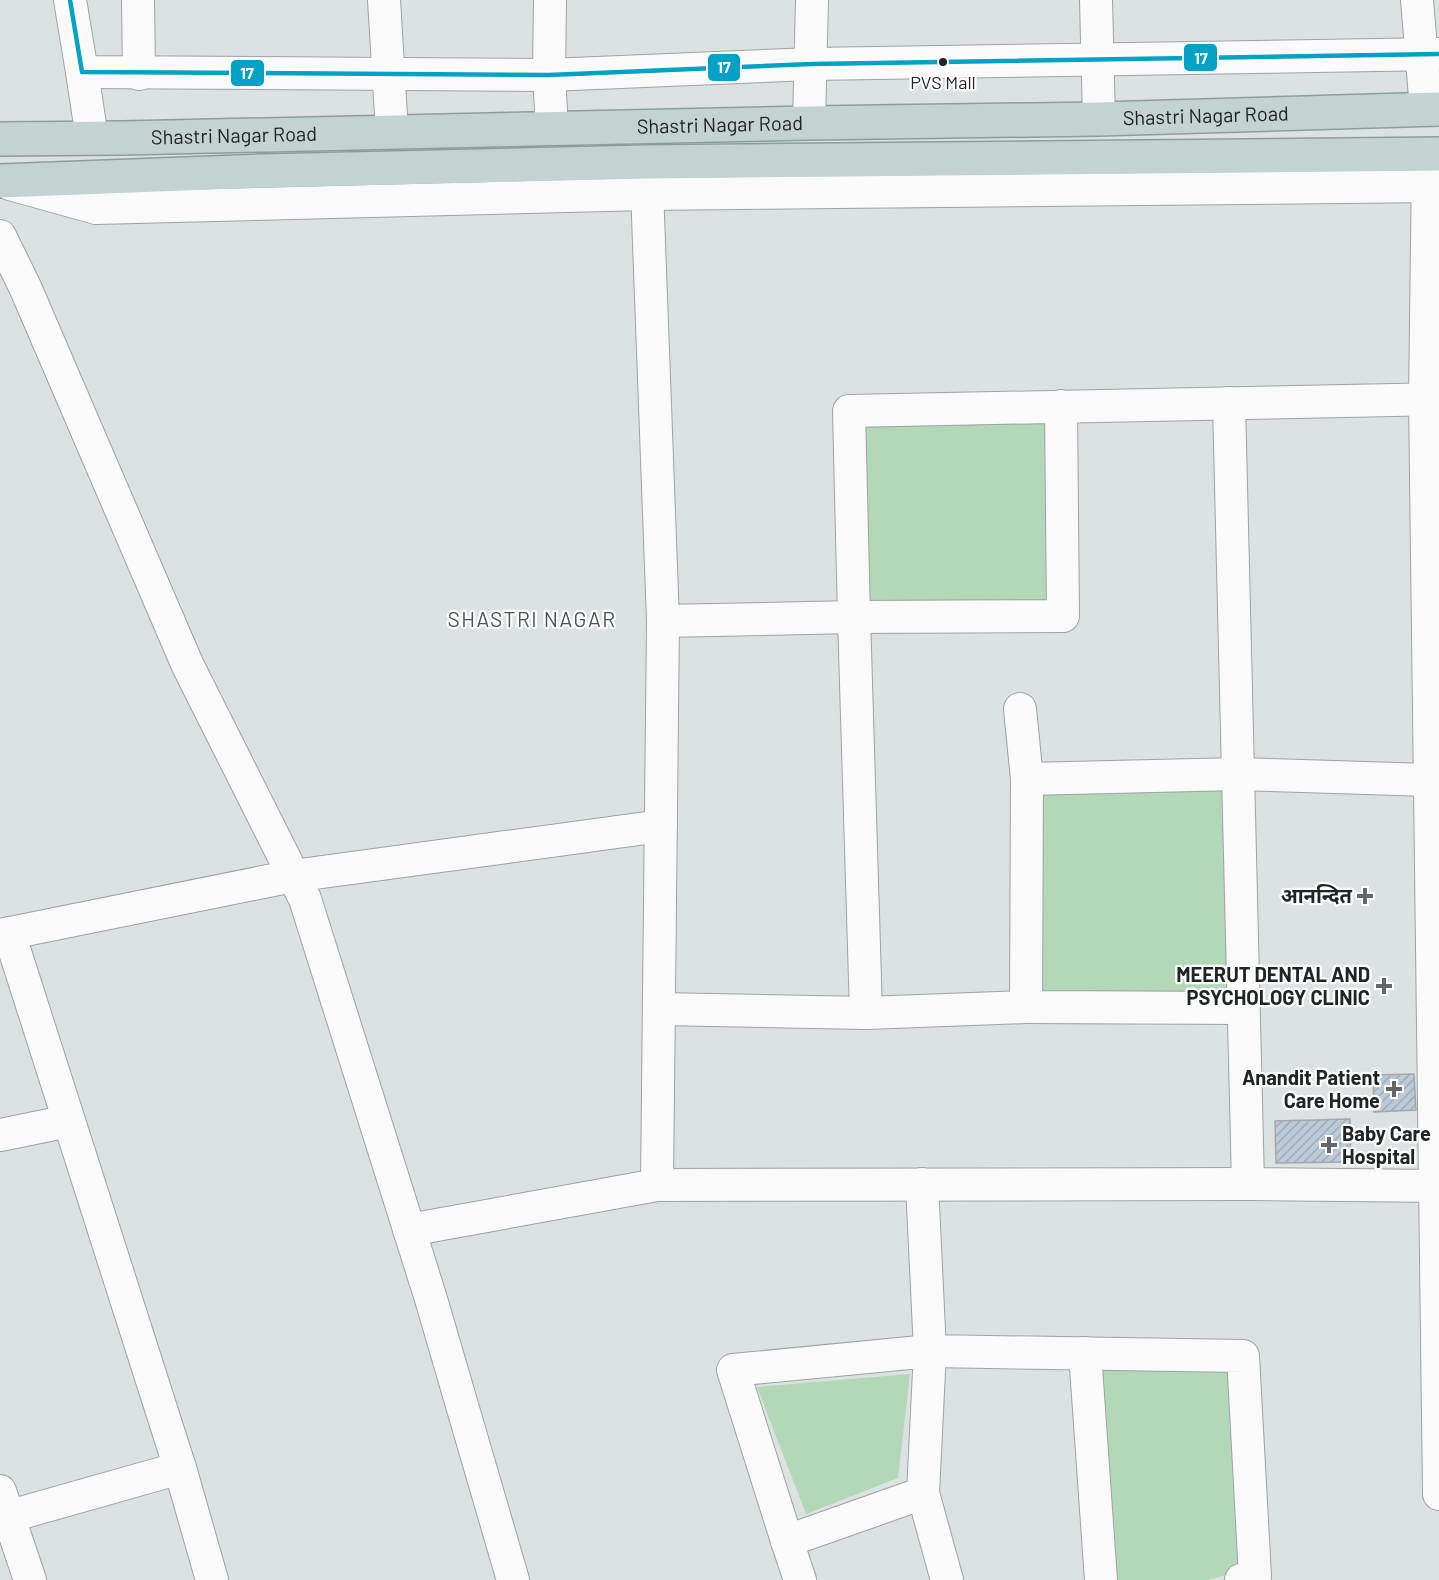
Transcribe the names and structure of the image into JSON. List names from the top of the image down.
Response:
{
  "streets": {
    "highway": ["Shastri Nagar Road"]
  },
  "districts": ["SHASTRI NAGAR"],
  "places": {
    "other": ["PVS Mall"],
    "health": [
      "आनन्दित",
      "MEERUT DENTAL AND PSYCHOLOGY CLINIC",
      "Anandit Patient Care Home",
      "Baby Care Hospital"
    ]
  },
  "lines": ["transit line 17"]
}
